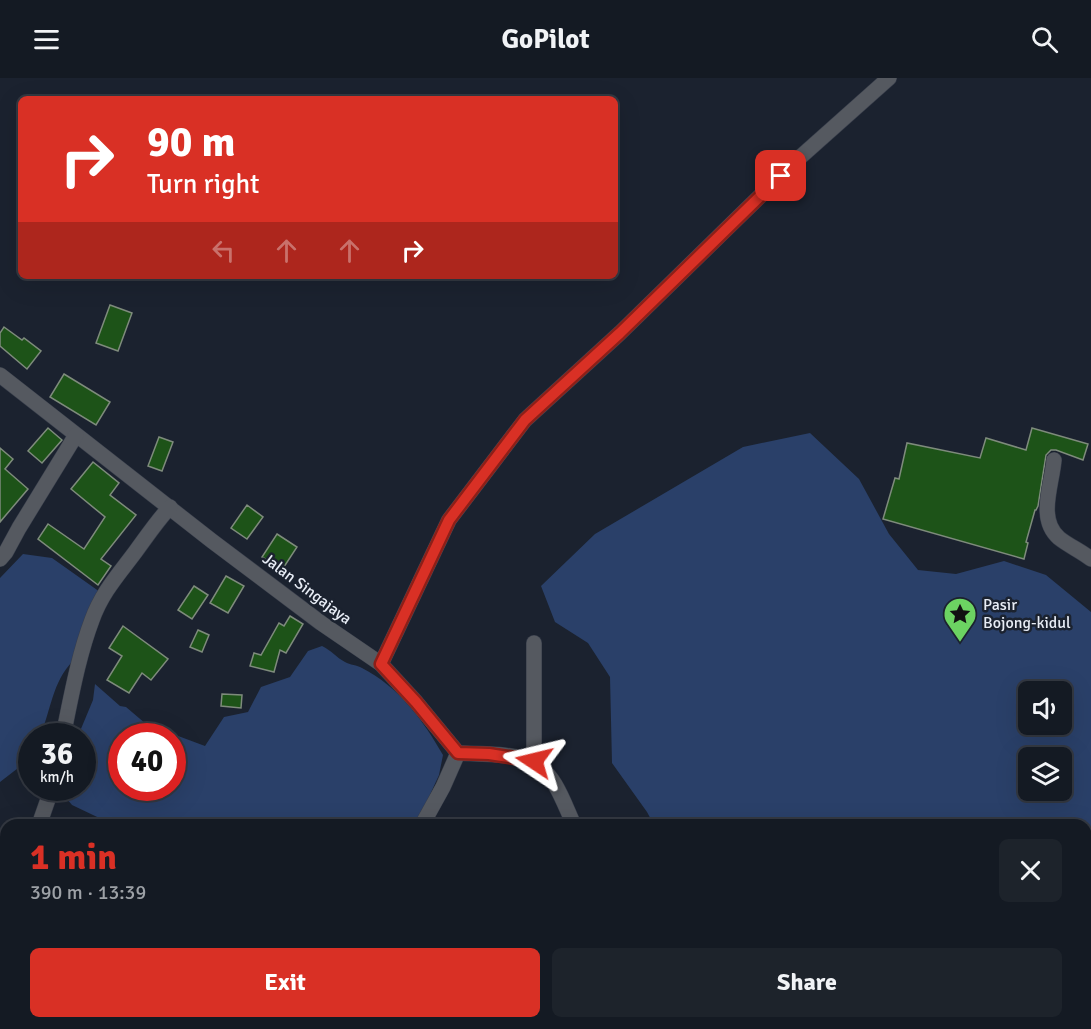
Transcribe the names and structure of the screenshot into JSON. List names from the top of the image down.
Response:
{
  "streets": {
    "street": ["Jalan Singajaya"]
  },
  "places": {
    "place": ["Pasir Bojong-kidul"]
  },
  "page": {
    "header": "GoPilot",
    "turn": ["90 m", "Turn right"],
    "speed": "36 km/h",
    "limit": "40",
    "heading": ["1 min", "390 m · 13:39"],
    "buttons": ["Exit", "Share"]
  }
}
